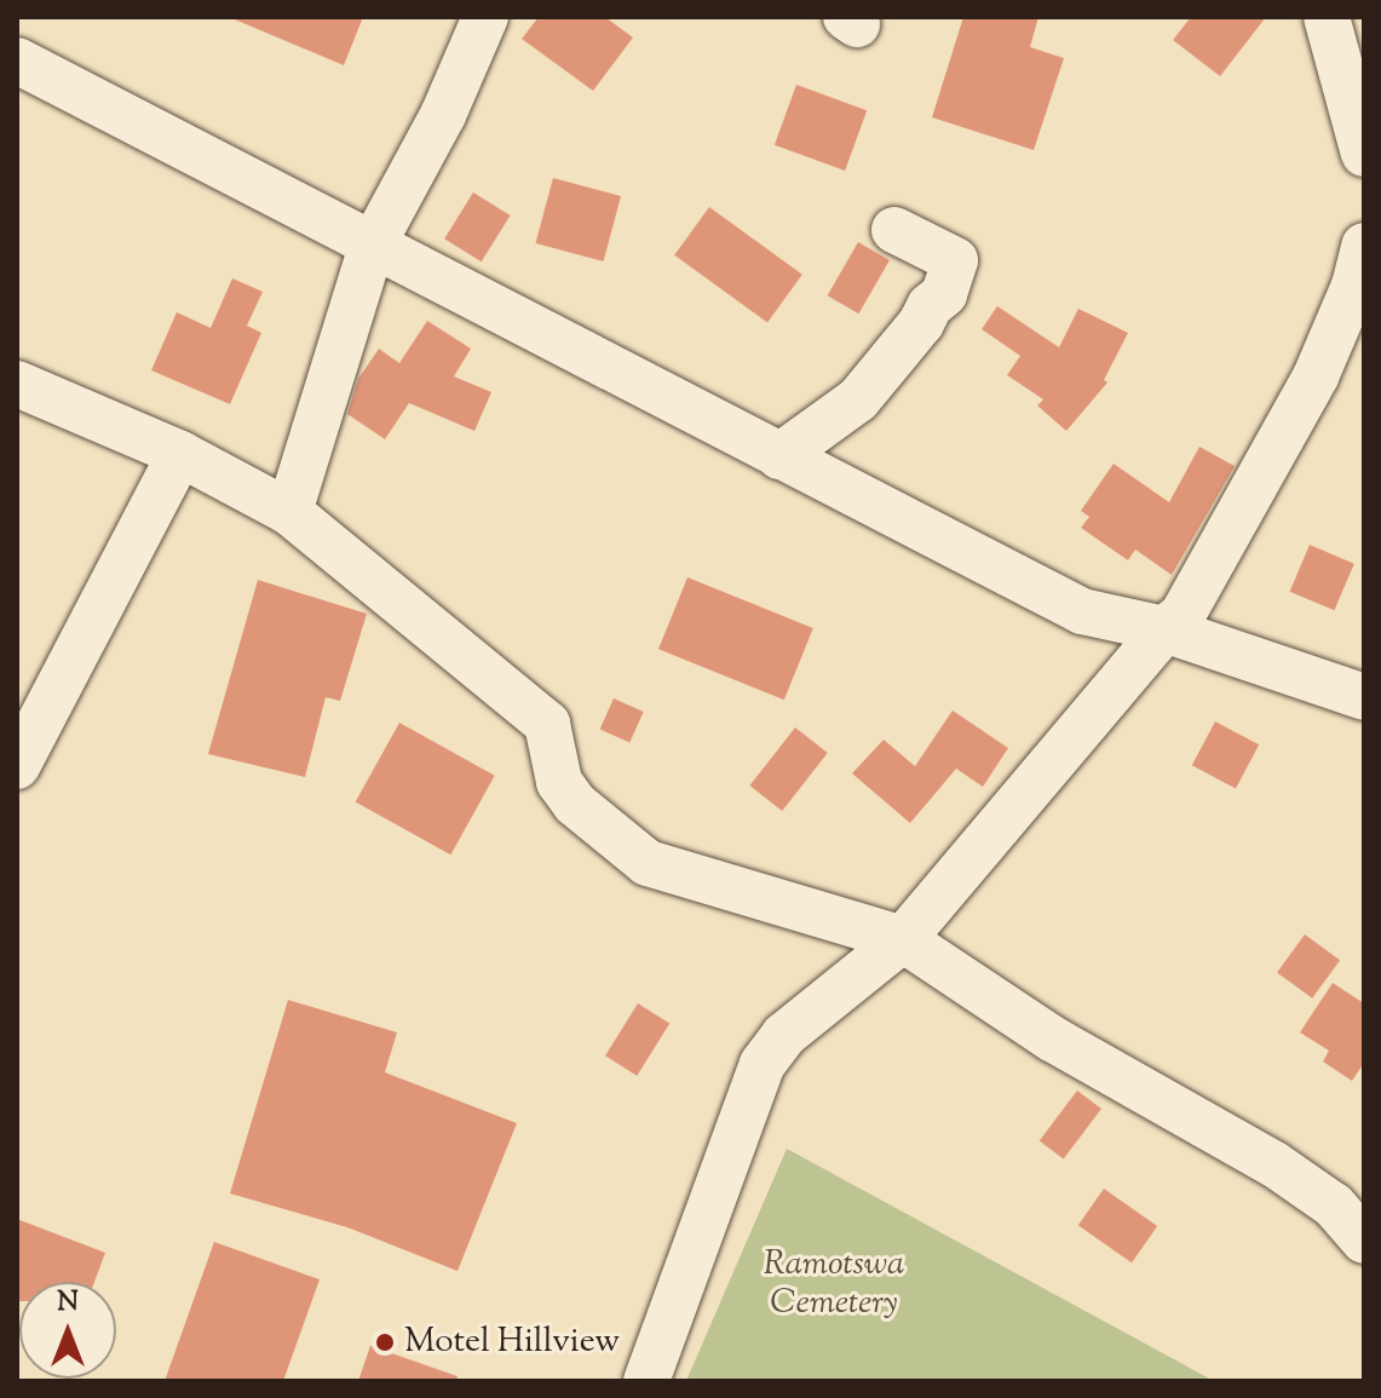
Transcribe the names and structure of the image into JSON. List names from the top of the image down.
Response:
{
  "parks": ["Ramotswa Cemetery"],
  "places": ["Motel Hillview"],
  "north": "top"
}
